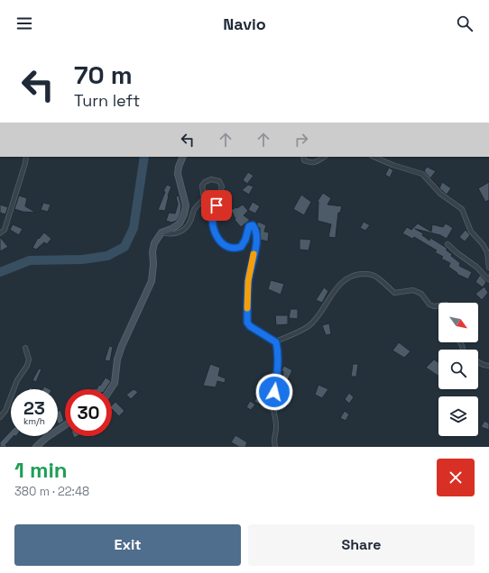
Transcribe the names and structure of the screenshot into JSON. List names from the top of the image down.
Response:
{
  "north": "bottom right",
  "page": {
    "header": "Navio",
    "turn": ["70 m", "Turn left"],
    "speed": "23 km/h",
    "limit": "30",
    "heading": ["1 min", "380 m · 22:48"],
    "buttons": ["Exit", "Share"]
  }
}
